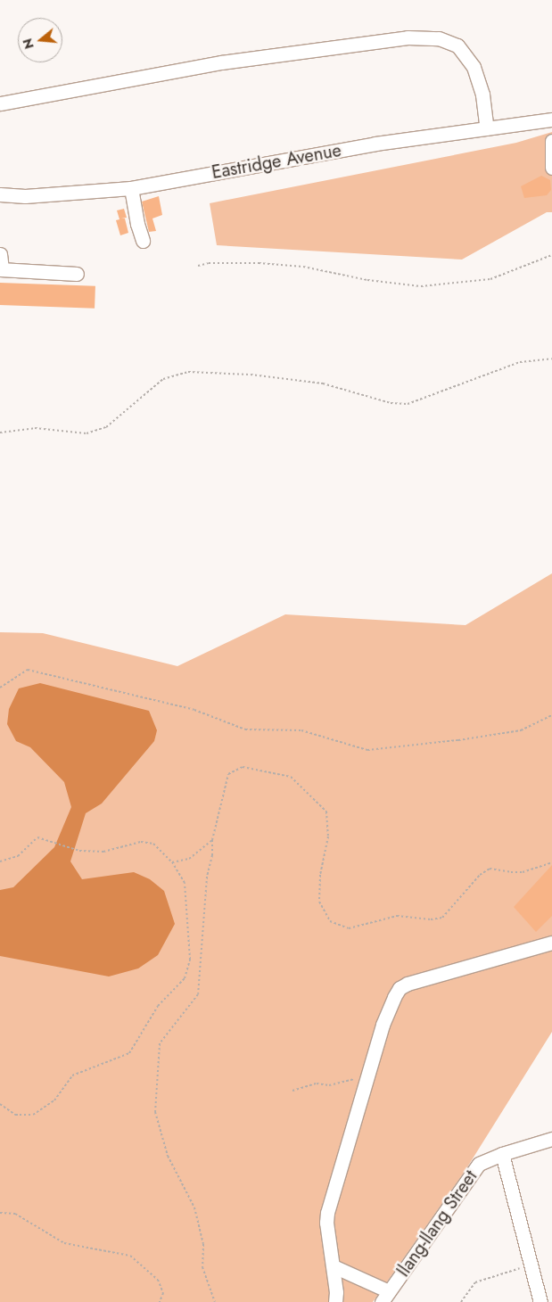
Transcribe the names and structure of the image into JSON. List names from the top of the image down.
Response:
{
  "streets": {
    "street": ["Eastridge Avenue", "Ilang-Ilang Street"]
  },
  "north": "left"
}
